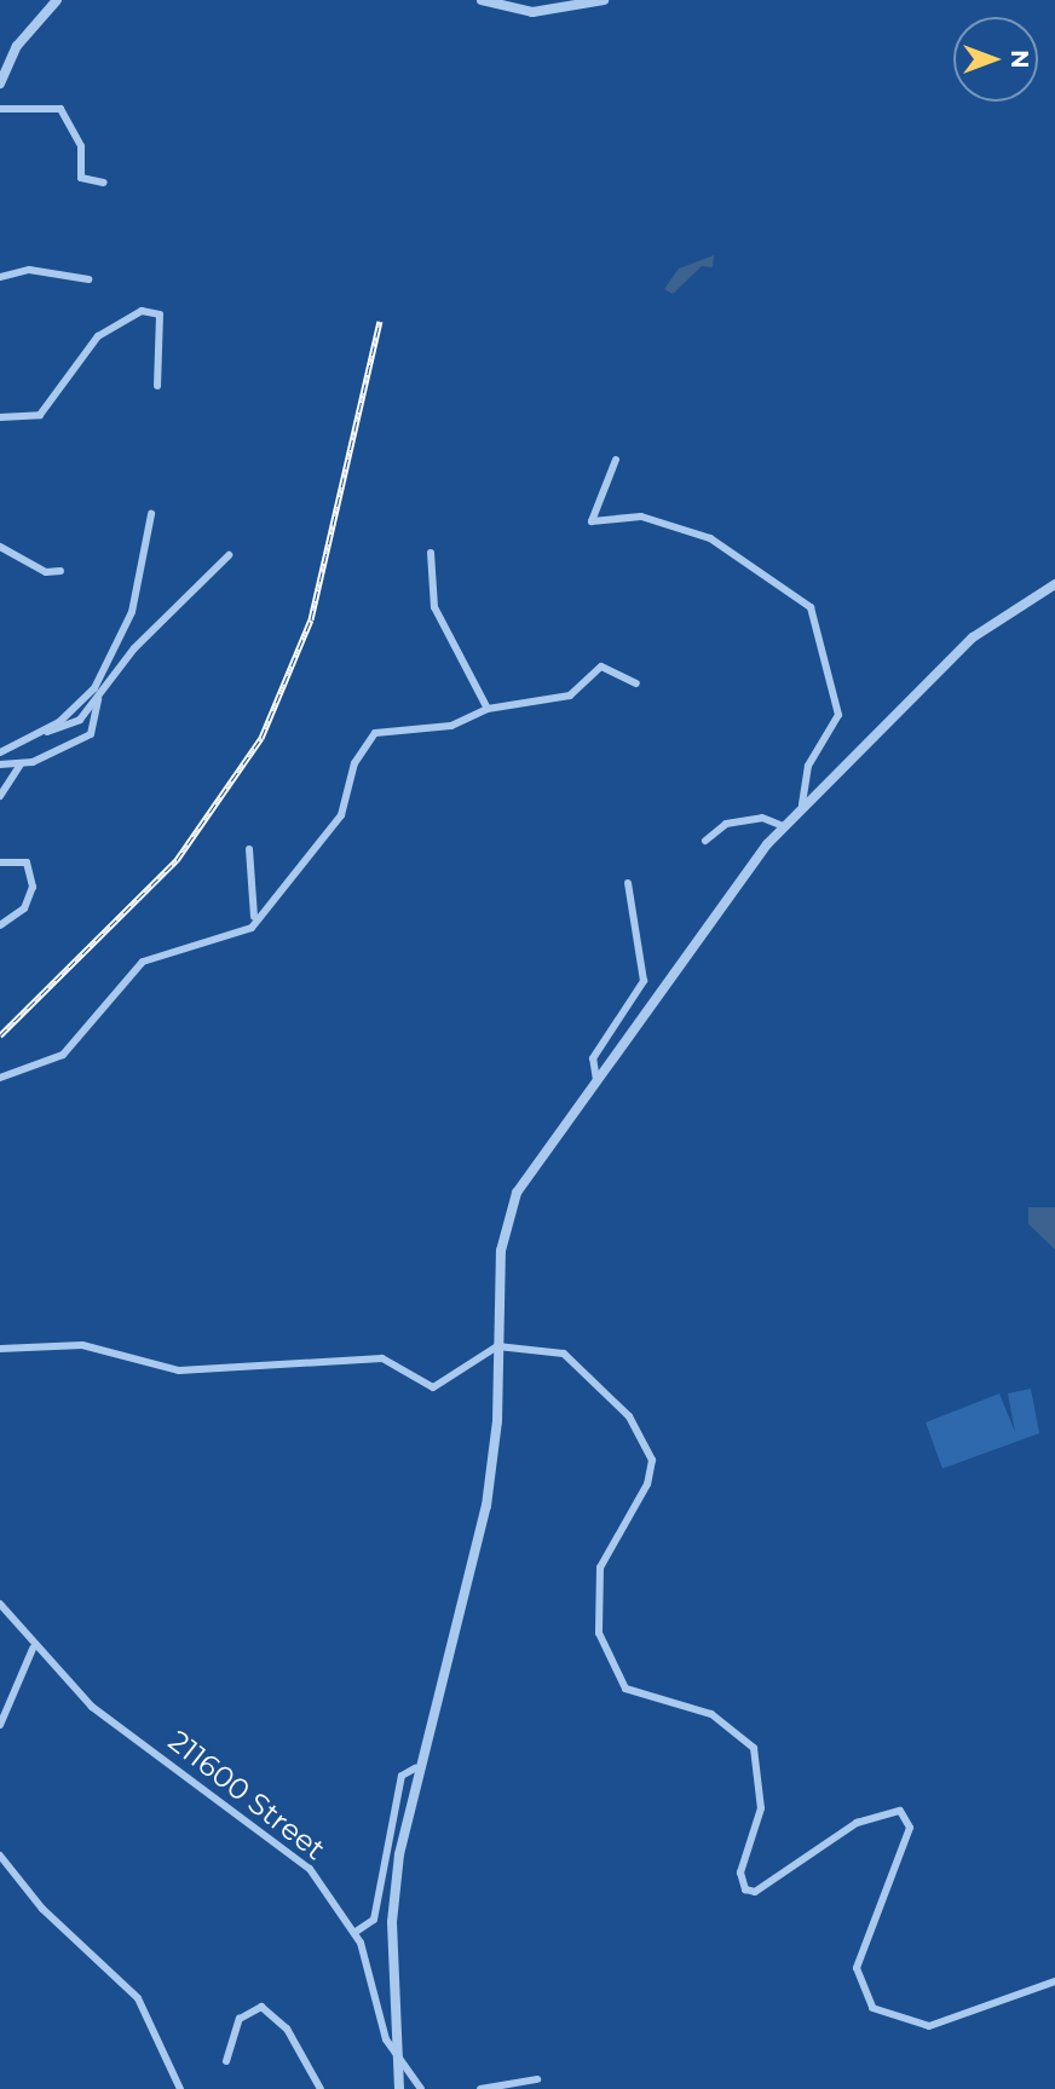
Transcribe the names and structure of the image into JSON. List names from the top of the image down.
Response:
{
  "streets": {
    "street": ["211600 Street"]
  },
  "north": "right"
}
